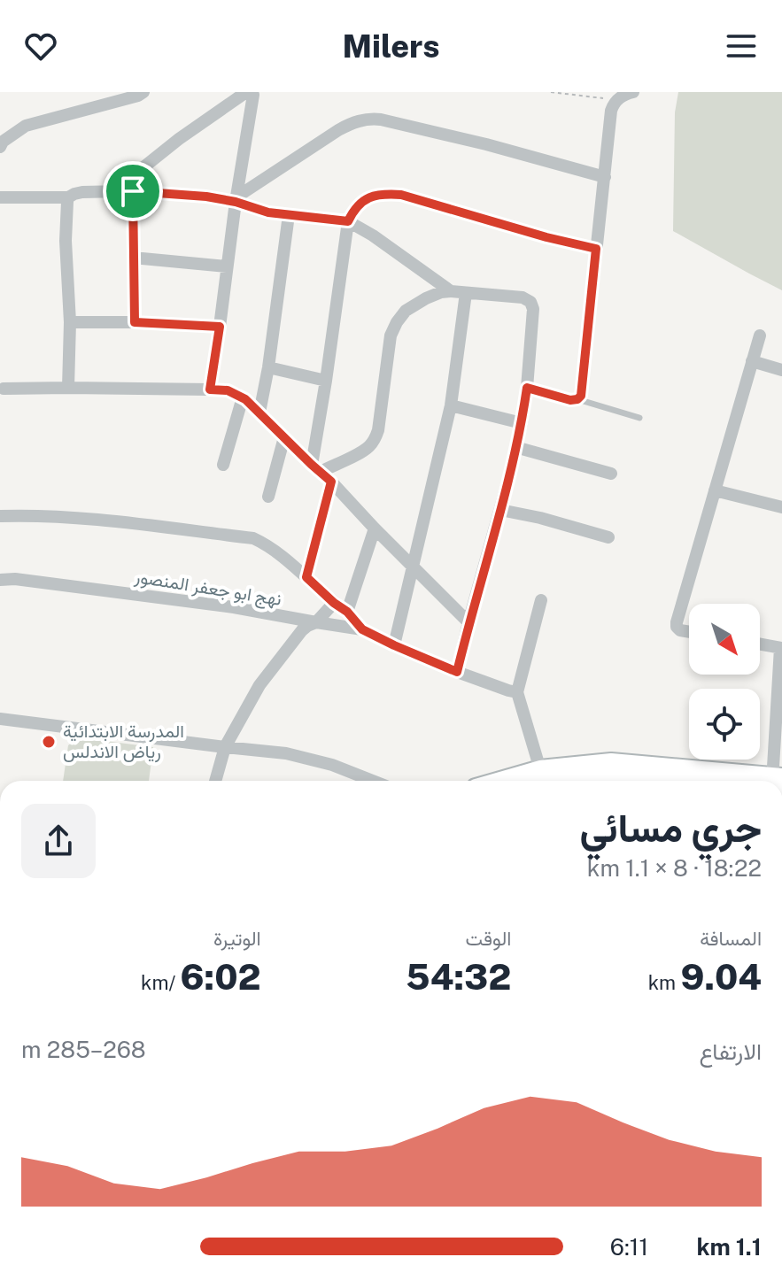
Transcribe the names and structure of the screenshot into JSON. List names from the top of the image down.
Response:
{
  "streets": {
    "street": ["نهج ابو جعفر المنصور"]
  },
  "places": ["المدرسة الابتدائية رياض الاندلس"],
  "north": "bottom right",
  "page": {
    "header": "Milers",
    "heading": ["جري مسائي", "18:22 · 8 × 1.1 km"],
    "stats": [
      ["المسافة", "9.04 km"],
      ["الوقت", "54:32"],
      ["الوتيرة", "6:02 /km"]
    ],
    "chart": ["الارتفاع", "268–285 m"],
    "list": [
      {
        "name": "1.1 km",
        "note": "6:11"
      }
    ]
  }
}
